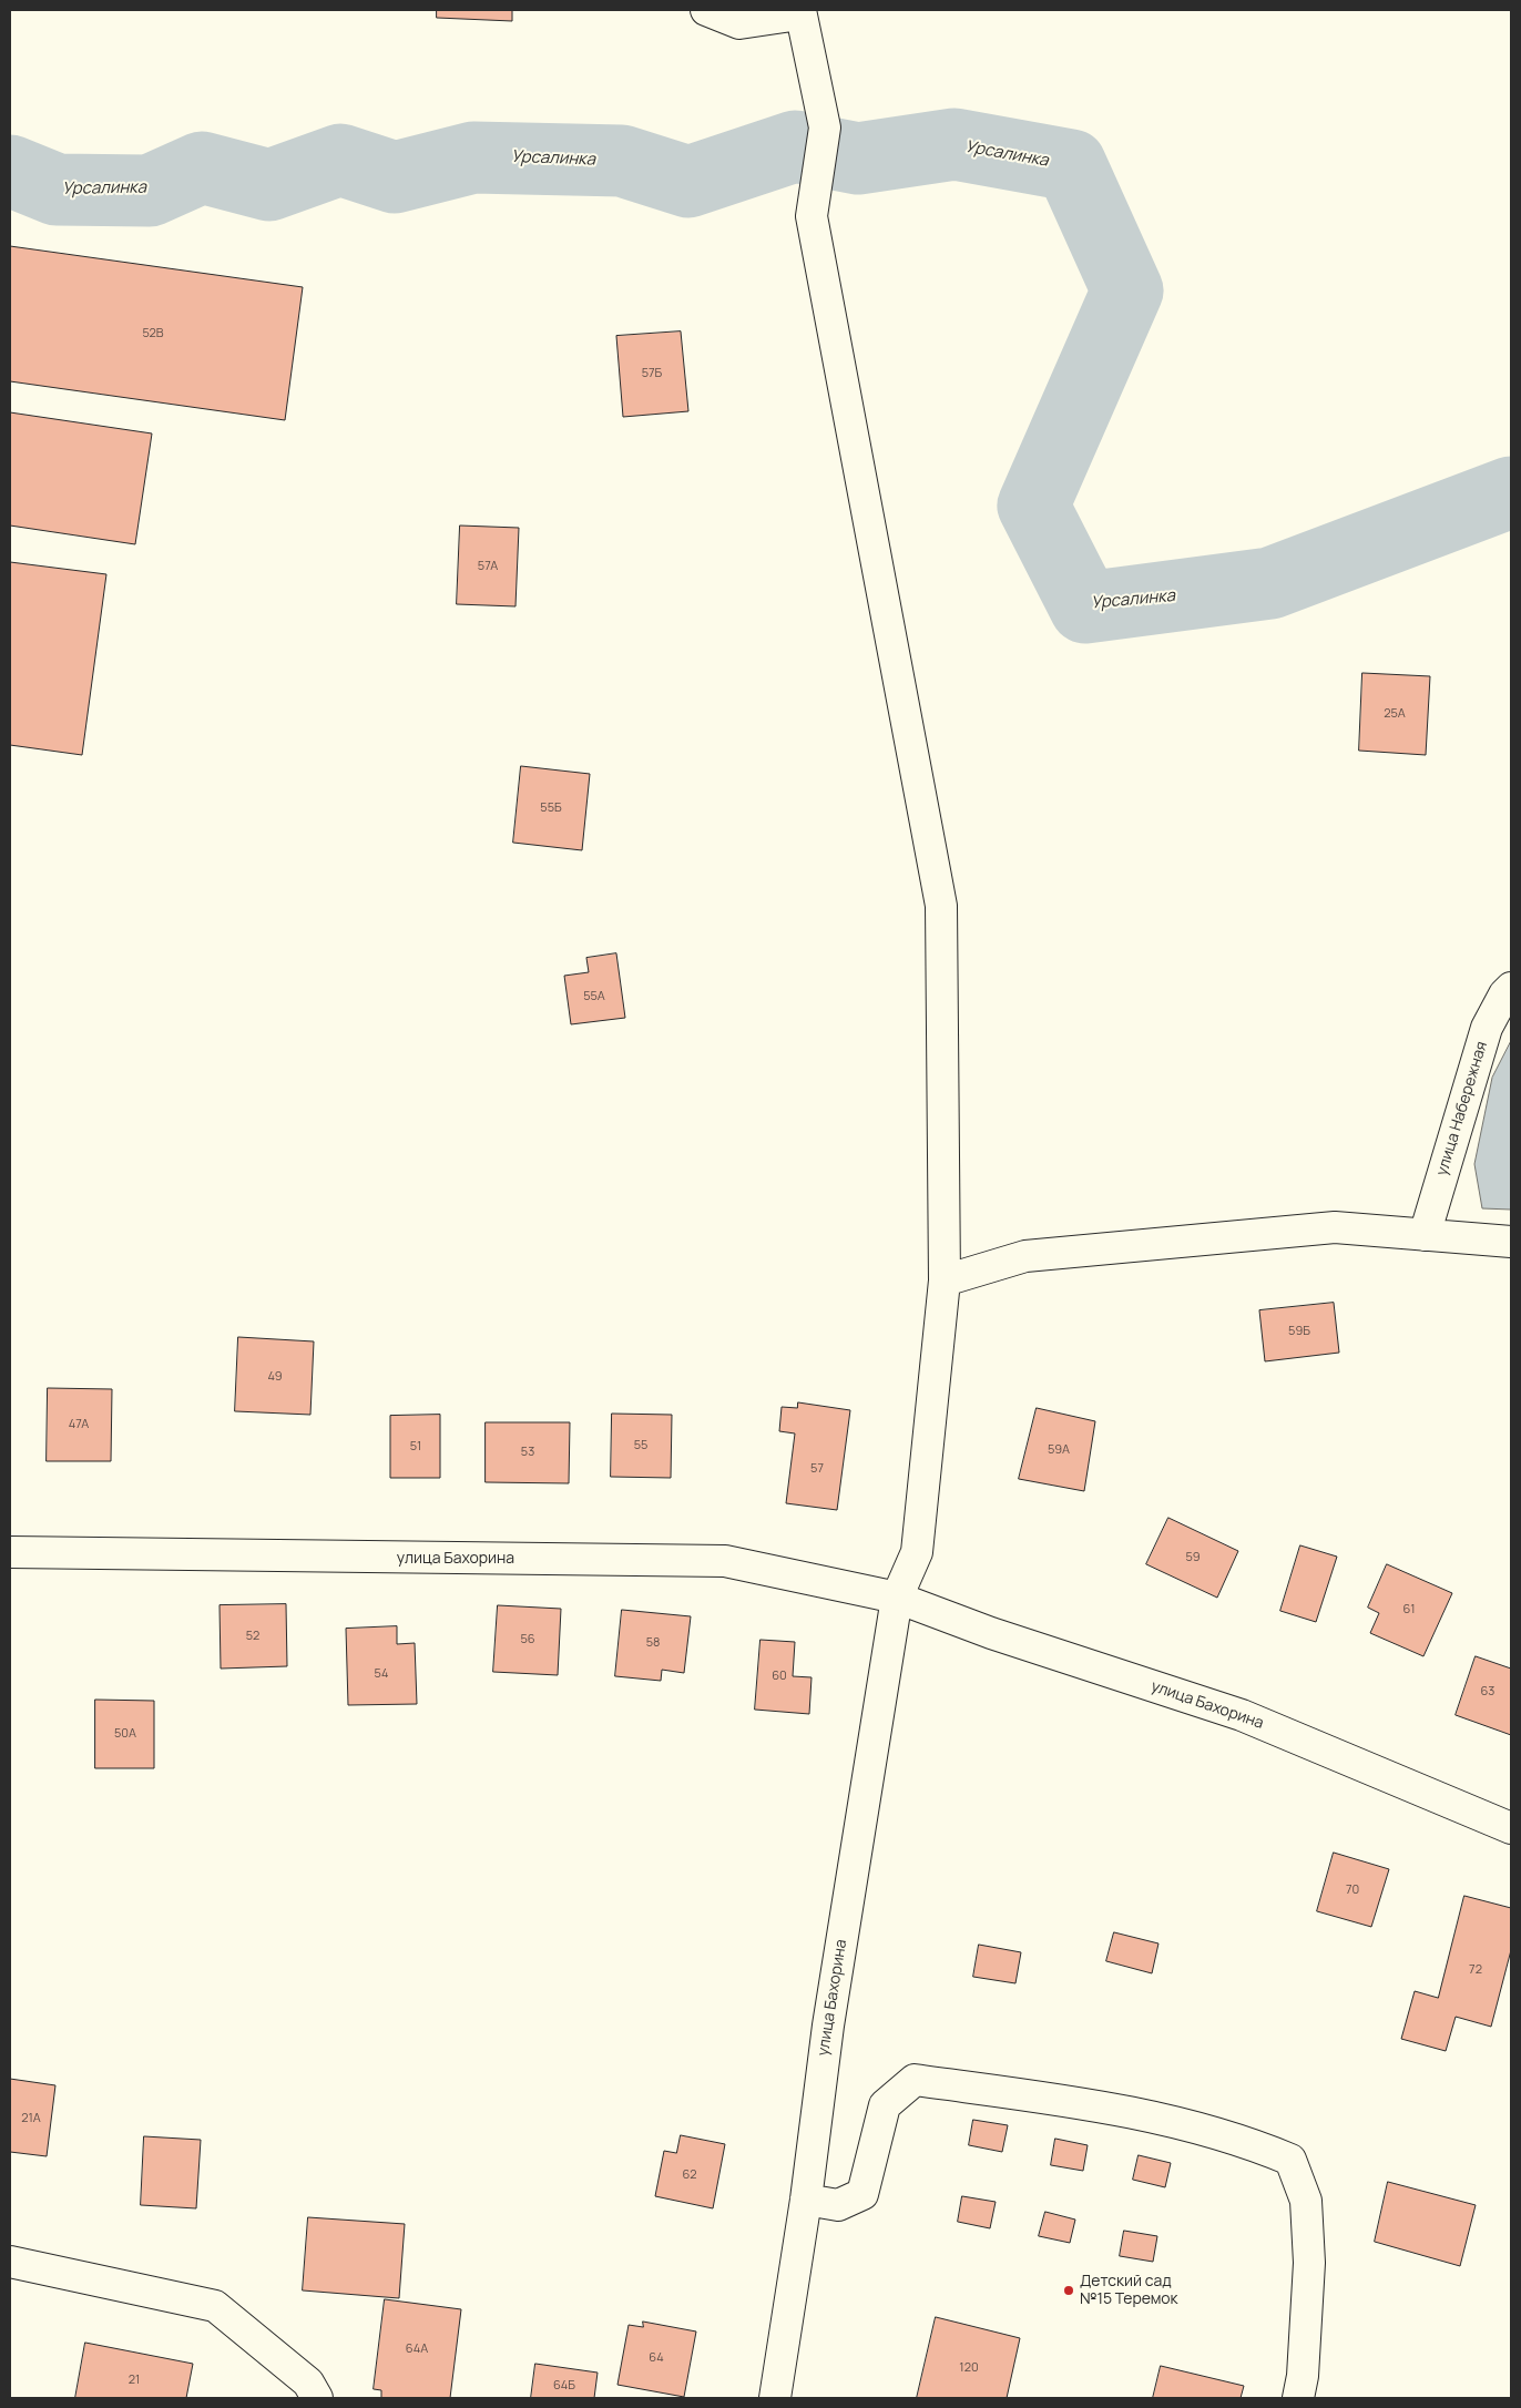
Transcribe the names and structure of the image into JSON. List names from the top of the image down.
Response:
{
  "streets": {
    "street": ["улица Набережная", "улица Бахорина"]
  },
  "water": ["Урсалинка"],
  "places": ["Детский сад №15 Теремок"],
  "house_numbers": [
    "52В",
    "57Б",
    "57А",
    "25А",
    "55Б",
    "55А",
    "59Б",
    "49",
    "47А",
    "55",
    "51",
    "59А",
    "53",
    "57",
    "59",
    "61",
    "52",
    "56",
    "58",
    "54",
    "60",
    "63",
    "50А",
    "70",
    "72",
    "21А",
    "62",
    "64А",
    "64",
    "120",
    "21",
    "64Б"
  ]
}
